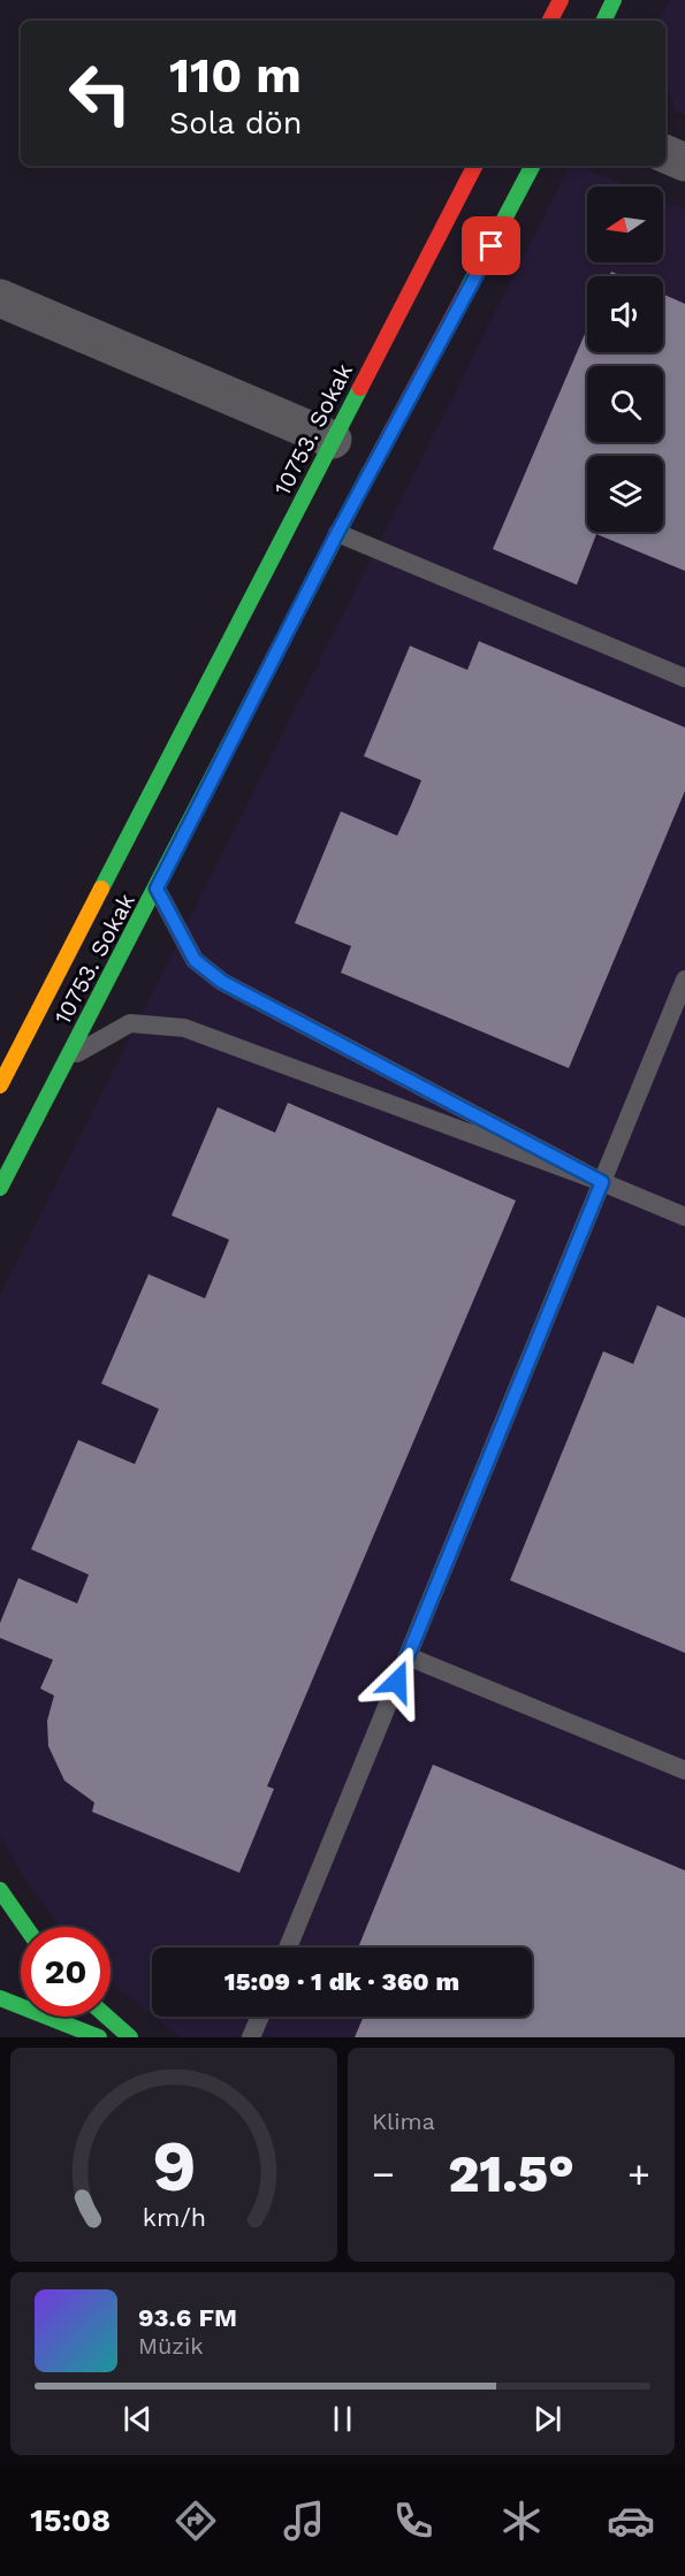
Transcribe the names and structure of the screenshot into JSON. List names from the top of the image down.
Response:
{
  "streets": {
    "street": ["10753. Sokak"]
  },
  "north": "left",
  "page": {
    "turn": ["110 m", "Sola dön"],
    "limit": "20",
    "trip": "15:09 · 1 dk · 360 m",
    "tile": "Klima",
    "heat": ["−", "21.5°", "+"],
    "song": ["93.6 FM", "Müzik"],
    "tabs": "15:08",
    "gauge": ["9", "km/h"]
  }
}
